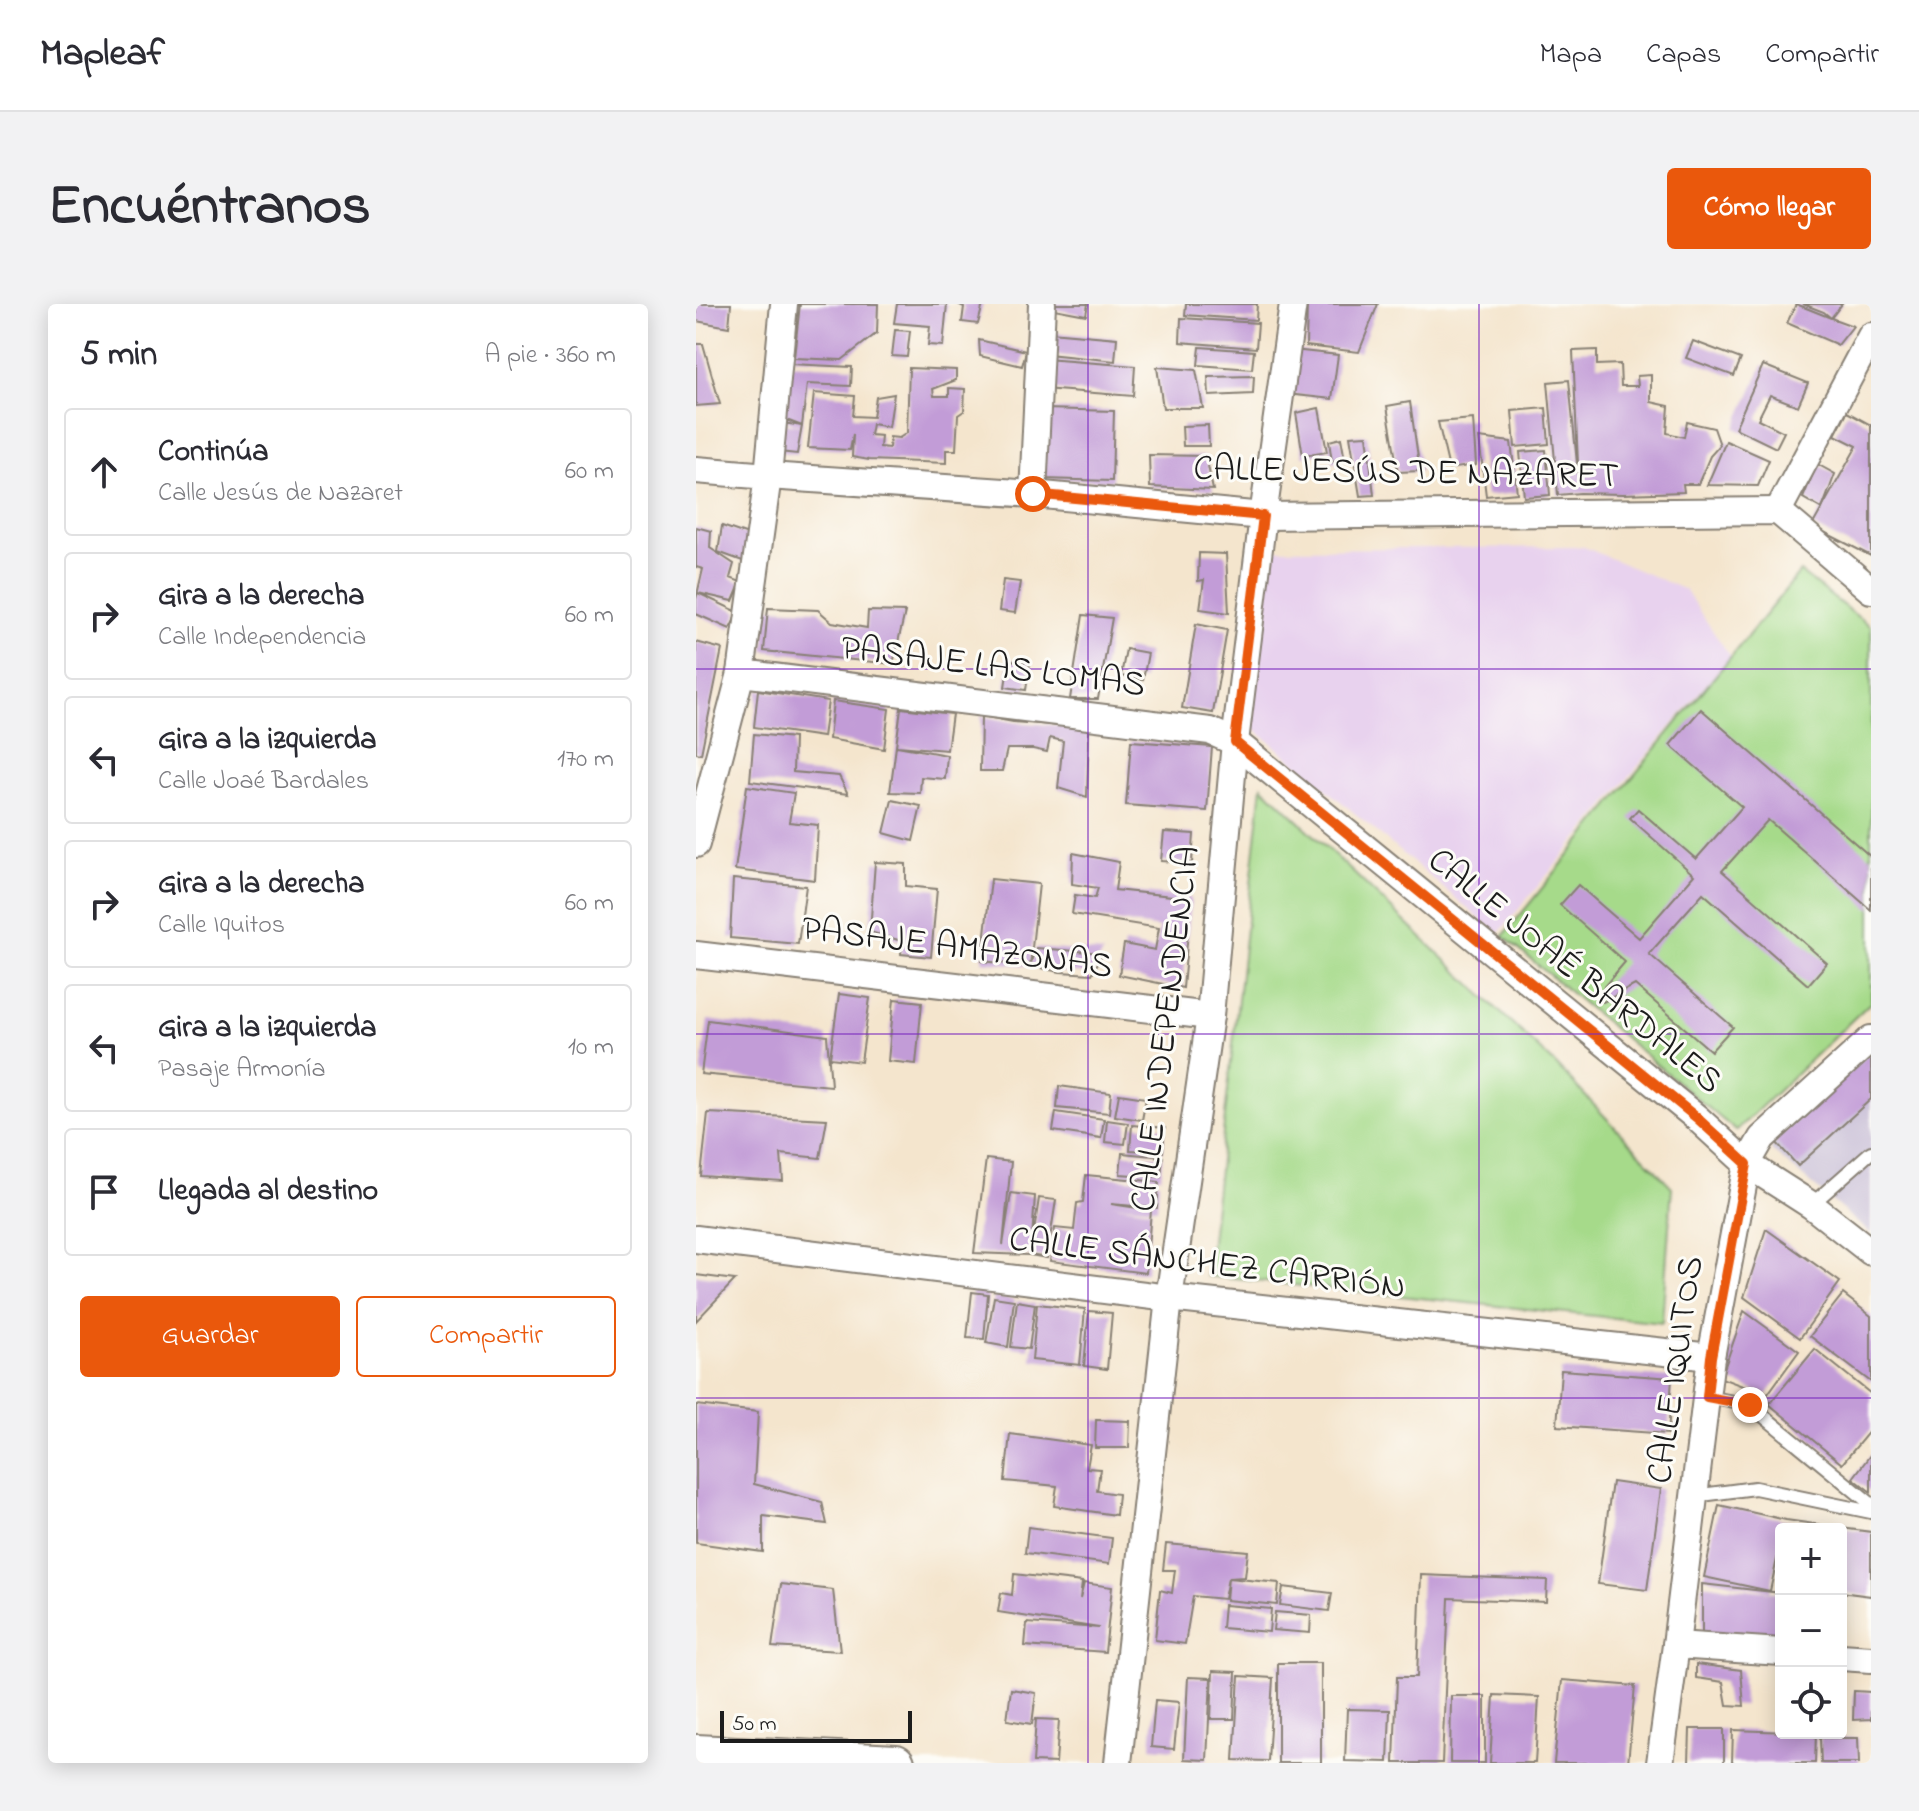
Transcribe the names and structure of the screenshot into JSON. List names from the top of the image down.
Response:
{
  "streets": {
    "street": [
      "CALLE JESÚS DE NAZARET",
      "PASAJE LAS LOMAS",
      "PASAJE AMAZONAS",
      "CALLE JOAÉ BARDALES",
      "CALLE INDEPENDENCIA",
      "CALLE SÁNCHEZ CARRIÓN",
      "CALLE IQUITOS"
    ]
  },
  "crossings": [
    ["CALLE JESÚS DE NAZARET", "CALLE INDEPENDENCIA"],
    ["PASAJE LAS LOMAS", "CALLE JOAÉ BARDALES"],
    ["PASAJE LAS LOMAS", "CALLE INDEPENDENCIA"],
    ["PASAJE AMAZONAS", "CALLE INDEPENDENCIA"],
    ["CALLE JOAÉ BARDALES", "CALLE INDEPENDENCIA"],
    ["CALLE JOAÉ BARDALES", "CALLE IQUITOS"],
    ["CALLE INDEPENDENCIA", "CALLE SÁNCHEZ CARRIÓN"],
    ["CALLE SÁNCHEZ CARRIÓN", "CALLE IQUITOS"]
  ],
  "scale_bar": "50 m",
  "page": {
    "header": "Mapleaf",
    "nav": ["Mapa", "Capas", "Compartir"],
    "title": "Encuéntranos",
    "buttons": [
      "Cómo llegar",
      ["Guardar", "Compartir"]
    ],
    "heading": ["5 min", "A pie · 360 m"],
    "list": [
      ["Continúa", "Calle Jesús de Nazaret", "60 m"],
      ["Gira a la derecha", "Calle Independencia", "60 m"],
      ["Gira a la izquierda", "Calle Joaé Bardales", "170 m"],
      ["Gira a la derecha", "Calle Iquitos", "60 m"],
      ["Gira a la izquierda", "Pasaje Armonía", "10 m"],
      "Llegada al destino"
    ],
    "map_buttons": ["+", "−"],
    "scale": "50 m"
  }
}
